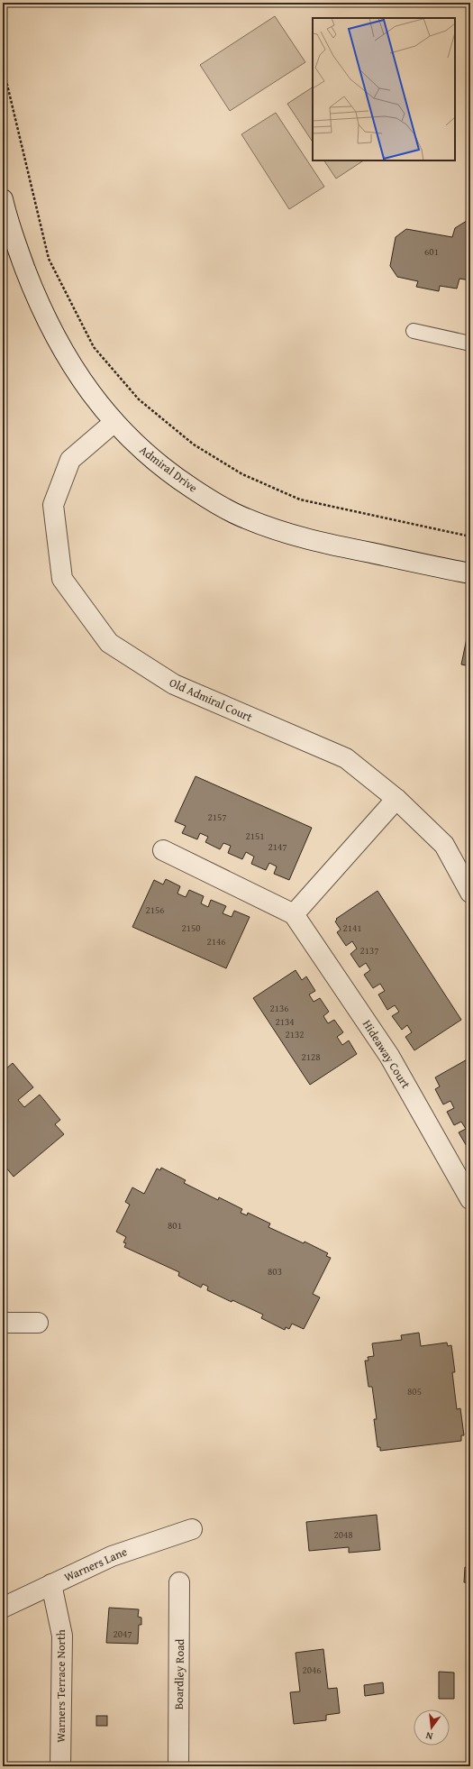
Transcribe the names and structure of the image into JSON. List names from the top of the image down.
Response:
{
  "streets": {
    "street": [
      "Admiral Drive",
      "Old Admiral Court",
      "Hideaway Court",
      "Warners Lane",
      "Boardley Road",
      "Warners Terrace North"
    ]
  },
  "crossings": [
    ["Admiral Drive", "Old Admiral Court"],
    ["Warners Lane", "Warners Terrace North"]
  ],
  "house_numbers": [
    "601",
    "2157",
    "2151",
    "2147",
    "2156",
    "2150",
    "2141",
    "2146",
    "2137",
    "2136",
    "2134",
    "2132",
    "2128",
    "801",
    "803",
    "805",
    "2048",
    "2047",
    "2046"
  ],
  "north": "bottom"
}
